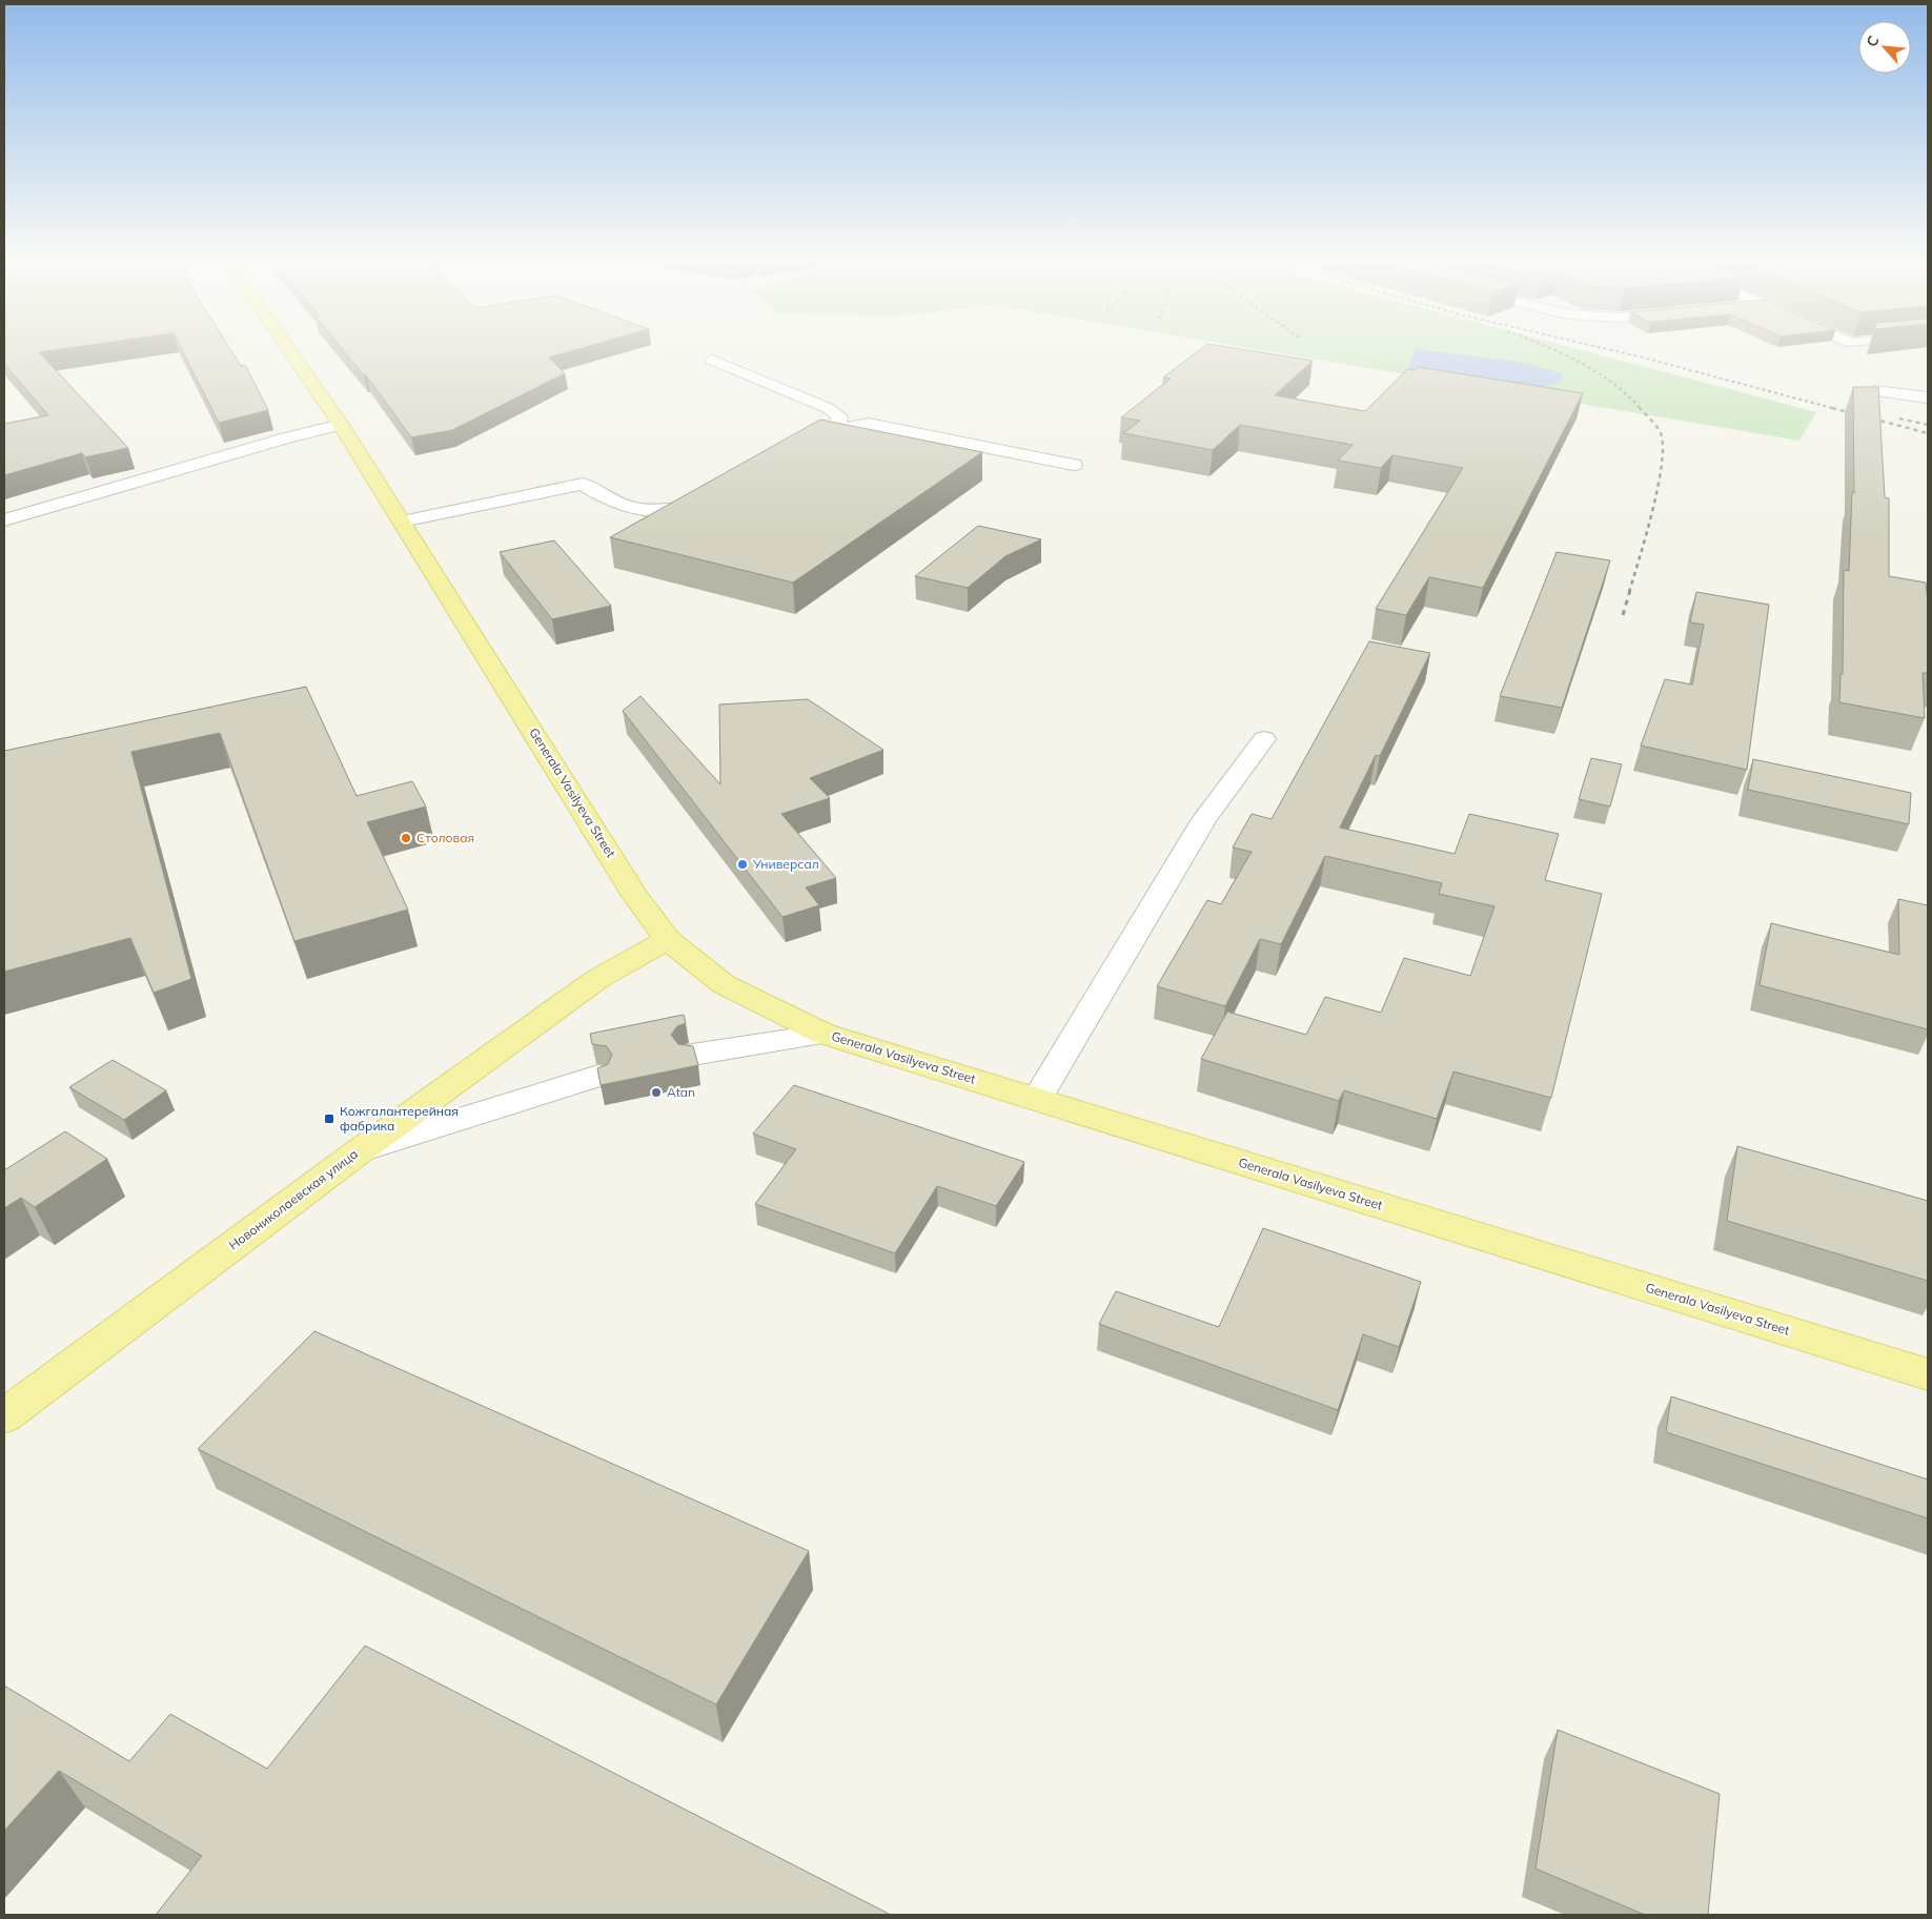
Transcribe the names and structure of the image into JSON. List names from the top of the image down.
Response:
{
  "streets": {
    "main road": ["Generala Vasilyeva Street", "Новониколаевская улица"]
  },
  "crossings": [
    ["Generala Vasilyeva Street", "Новониколаевская улица"]
  ],
  "places": {
    "other": ["Столовая", "Универсал", "Atan"],
    "transit": ["Кожгалантерейная фабрика"]
  },
  "north": "top left"
}
